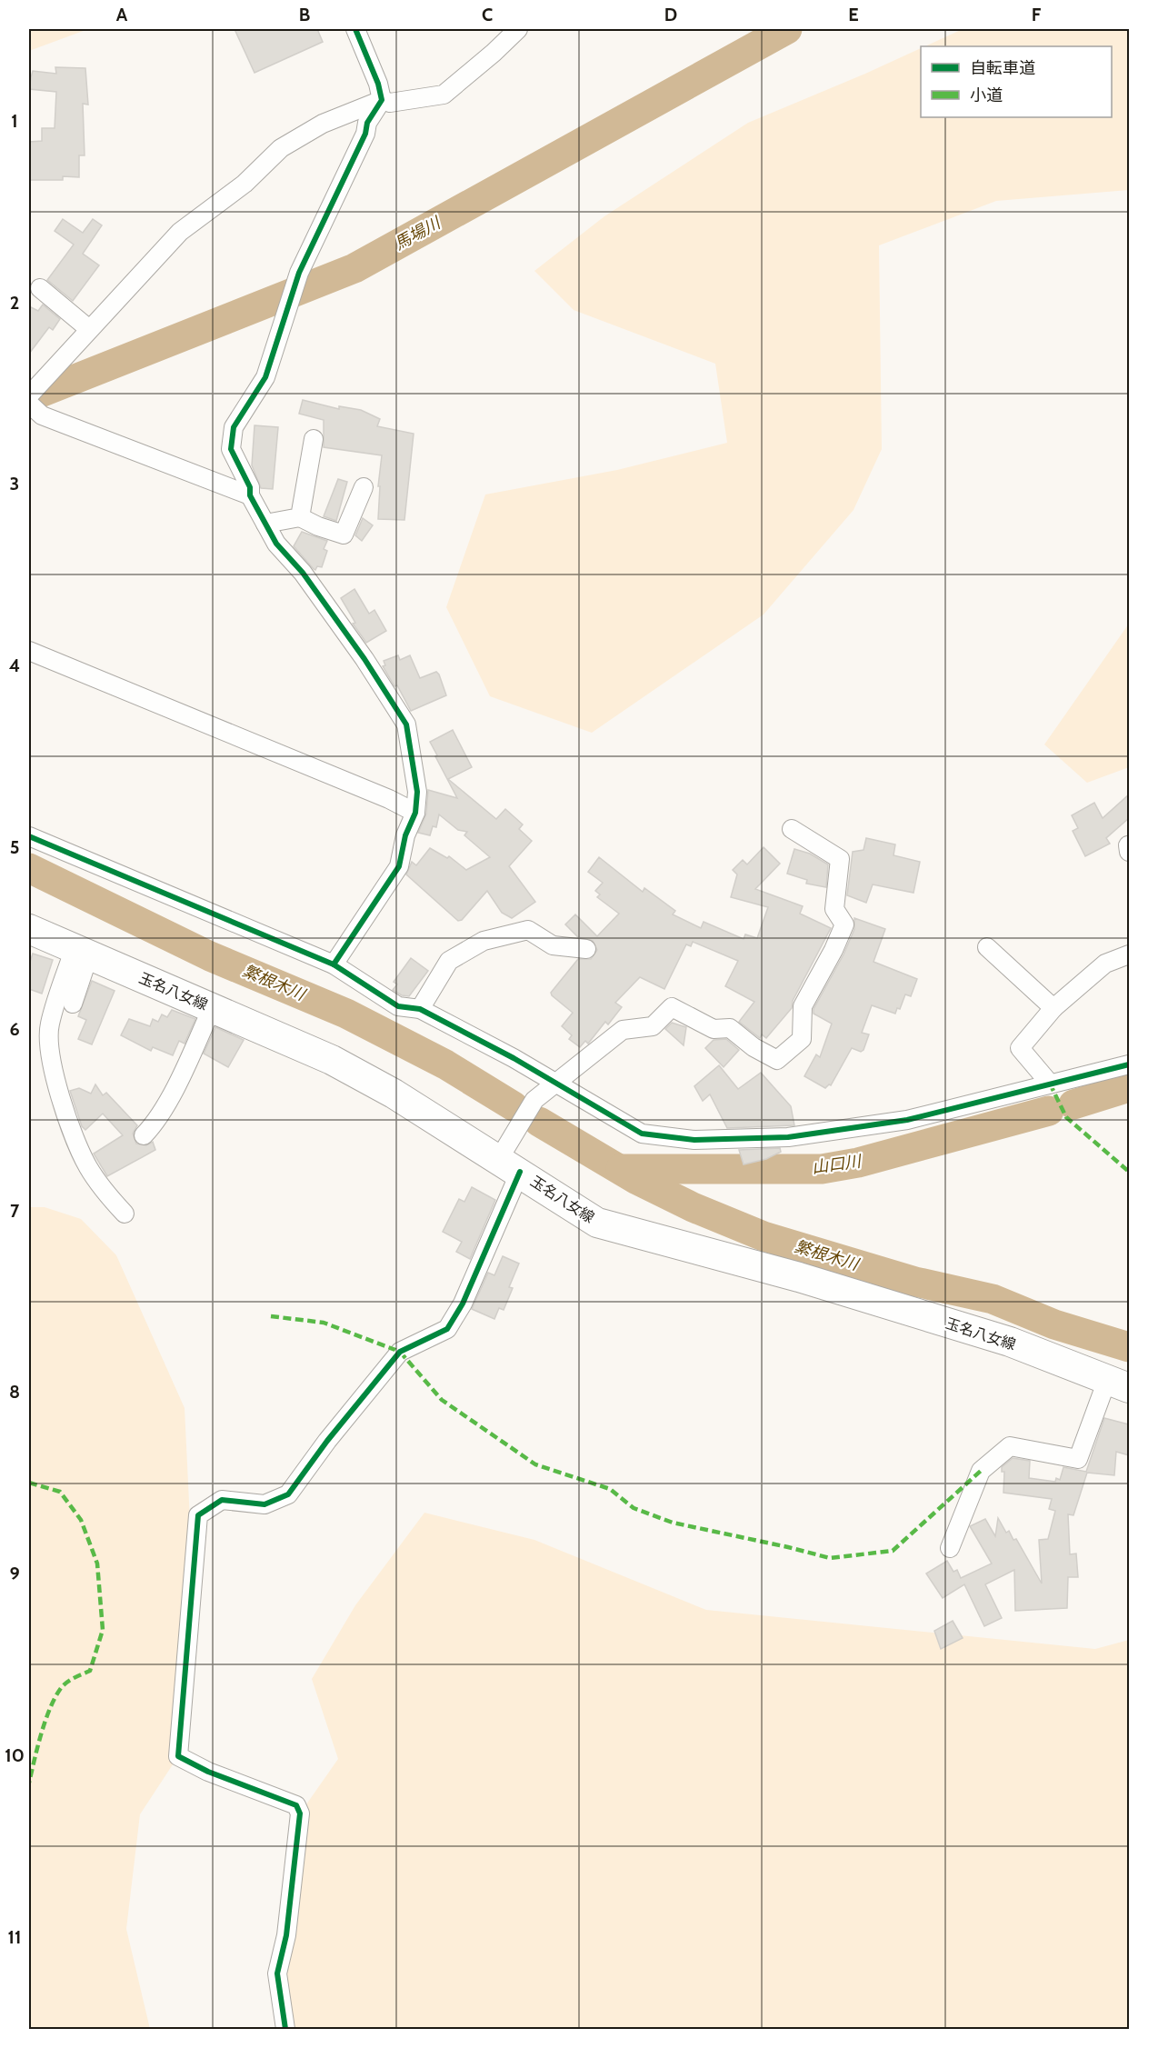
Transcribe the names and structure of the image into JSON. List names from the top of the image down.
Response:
{
  "streets": {
    "main road": ["玉名八女線"]
  },
  "water": ["馬場川", "繁根木川", "山口川"],
  "legend": ["自転車道", "小道"],
  "grid": {
    "columns": [
      "A",
      "B",
      "C",
      "D",
      "E",
      "F"
    ],
    "rows": [
      "1",
      "2",
      "3",
      "4",
      "5",
      "6",
      "7",
      "8",
      "9",
      "10",
      "11"
    ]
  }
}
